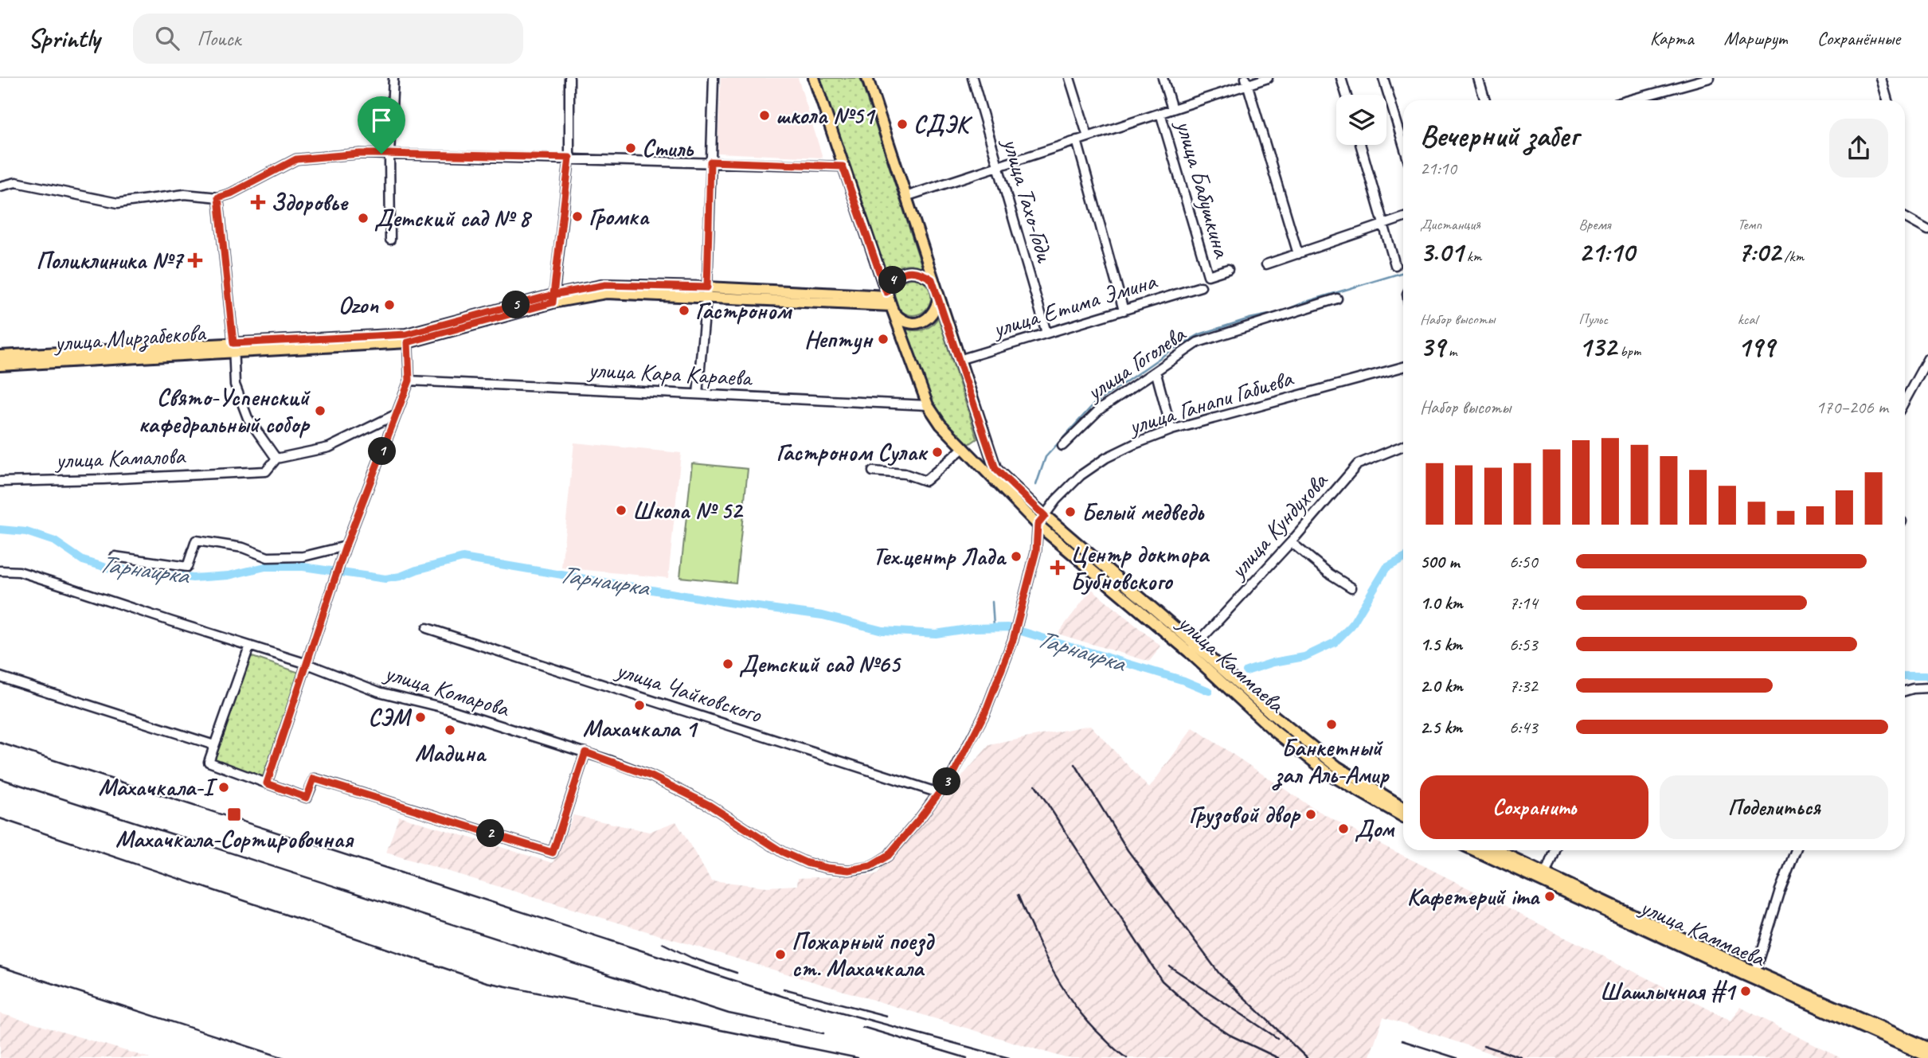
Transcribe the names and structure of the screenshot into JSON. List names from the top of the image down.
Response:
{
  "streets": {
    "main road": ["улица Мирзабекова", "улица Каммаева"],
    "street": [
      "улица Бабушкина",
      "улица Тахо-Годи",
      "улица Етима Эмина",
      "улица Гоголева",
      "улица Кара Караева",
      "улица Ганапи Габиева",
      "улица Камалова",
      "улица Кундухова",
      "улица Комарова",
      "улица Чайковского"
    ]
  },
  "crossings": [
    ["улица Тахо-Годи", "улица Етима Эмина"],
    ["улица Ганапи Габиева", "улица Каммаева"],
    ["улица Кундухова", "улица Каммаева"],
    ["улица Комарова", "улица Чайковского"]
  ],
  "water": ["Тарнаирка"],
  "places": {
    "other": [
      "школа №51",
      "СДЭК",
      "Стиль",
      "Громка",
      "Детский сад № 8",
      "Ozon",
      "Гастроном",
      "Нептун",
      "Свято-Успенский кафедральный собор",
      "Гастроном Сулак",
      "Школа № 52",
      "Белый медведь",
      "Тех.центр Лада",
      "Детский сад №65",
      "Махачкала 1",
      "СЭМ",
      "Банкетный зал Аль-Амир",
      "Мадина",
      "Махачкала-I",
      "Грузовой двор",
      "Дом",
      "Кафетерий ima",
      "Пожарный поезд ст. Махачкала",
      "Шашлычная #1"
    ],
    "health": ["Здоровье", "Поликлиника №7", "Центр доктора Бубновского"],
    "transit": ["Махачкала-Сортировочная"]
  },
  "page": {
    "header": "Sprintly",
    "search": "Поиск",
    "nav": ["Карта", "Маршрут", "Сохранённые"],
    "heading": ["Вечерний забег", "21:10"],
    "stats": [
      ["Дистанция", "3.01 km"],
      ["Время", "21:10"],
      ["Темп", "7:02 /km"],
      ["Набор высоты", "39 m"],
      ["Пульс", "132 bpm"],
      ["kcal", "199"]
    ],
    "pins": [
      "4",
      "5",
      "1",
      "3",
      "2"
    ],
    "chart": ["Набор высоты", "170–206 m"],
    "list": [
      {
        "name": "500 m",
        "note": "6:50"
      },
      {
        "name": "1.0 km",
        "note": "7:14"
      },
      {
        "name": "1.5 km",
        "note": "6:53"
      },
      {
        "name": "2.0 km",
        "note": "7:32"
      },
      {
        "name": "2.5 km",
        "note": "6:43"
      }
    ],
    "buttons": ["Сохранить", "Поделиться"]
  }
}
